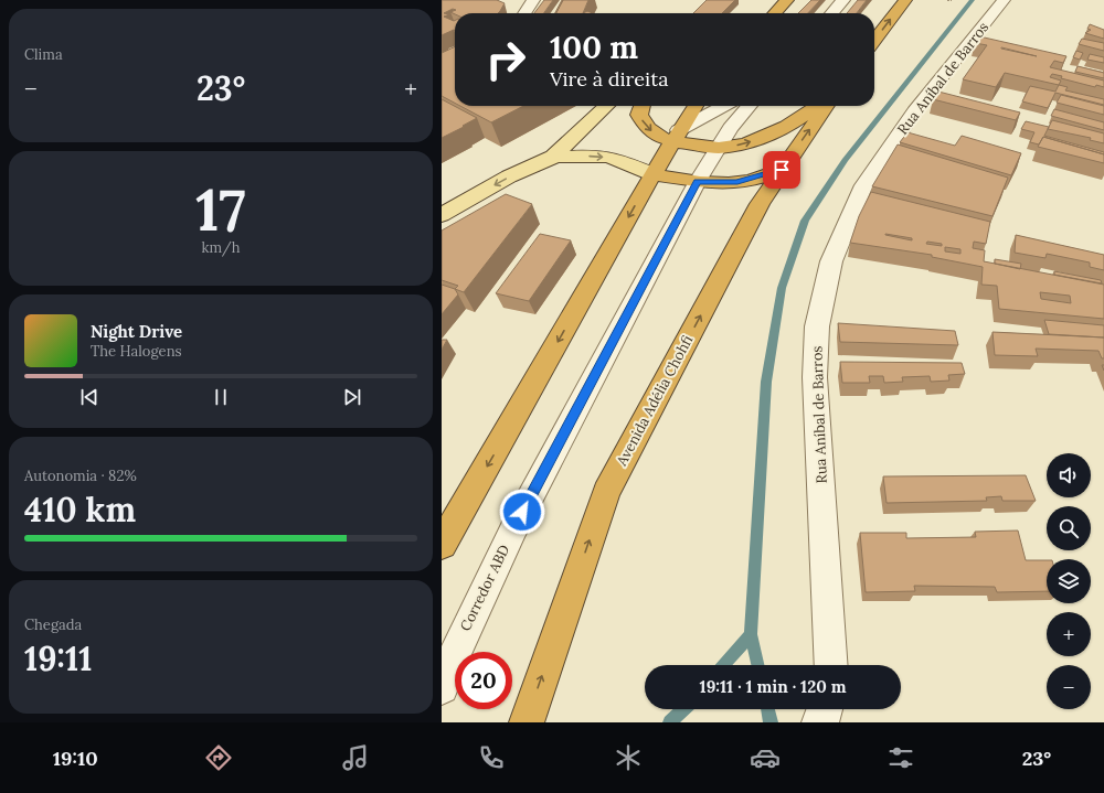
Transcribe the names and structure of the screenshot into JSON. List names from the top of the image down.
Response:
{
  "streets": {
    "highway": ["Avenida Adélia Chohfi"],
    "street": ["Rua Aníbal de Barros", "Corredor ABD"]
  },
  "page": {
    "tile": [
      "Clima",
      ["17", "km/h"],
      ["Autonomia · 82%", "410 km"],
      ["Chegada", "19:11"]
    ],
    "turn": ["100 m", "Vire à direita"],
    "heat": ["−", "23°", "+"],
    "song": ["Night Drive", "The Halogens"],
    "map_buttons": ["+", "−"],
    "limit": "20",
    "trip": "19:11 · 1 min · 120 m",
    "tabs": ["19:10", "23°"]
  }
}
